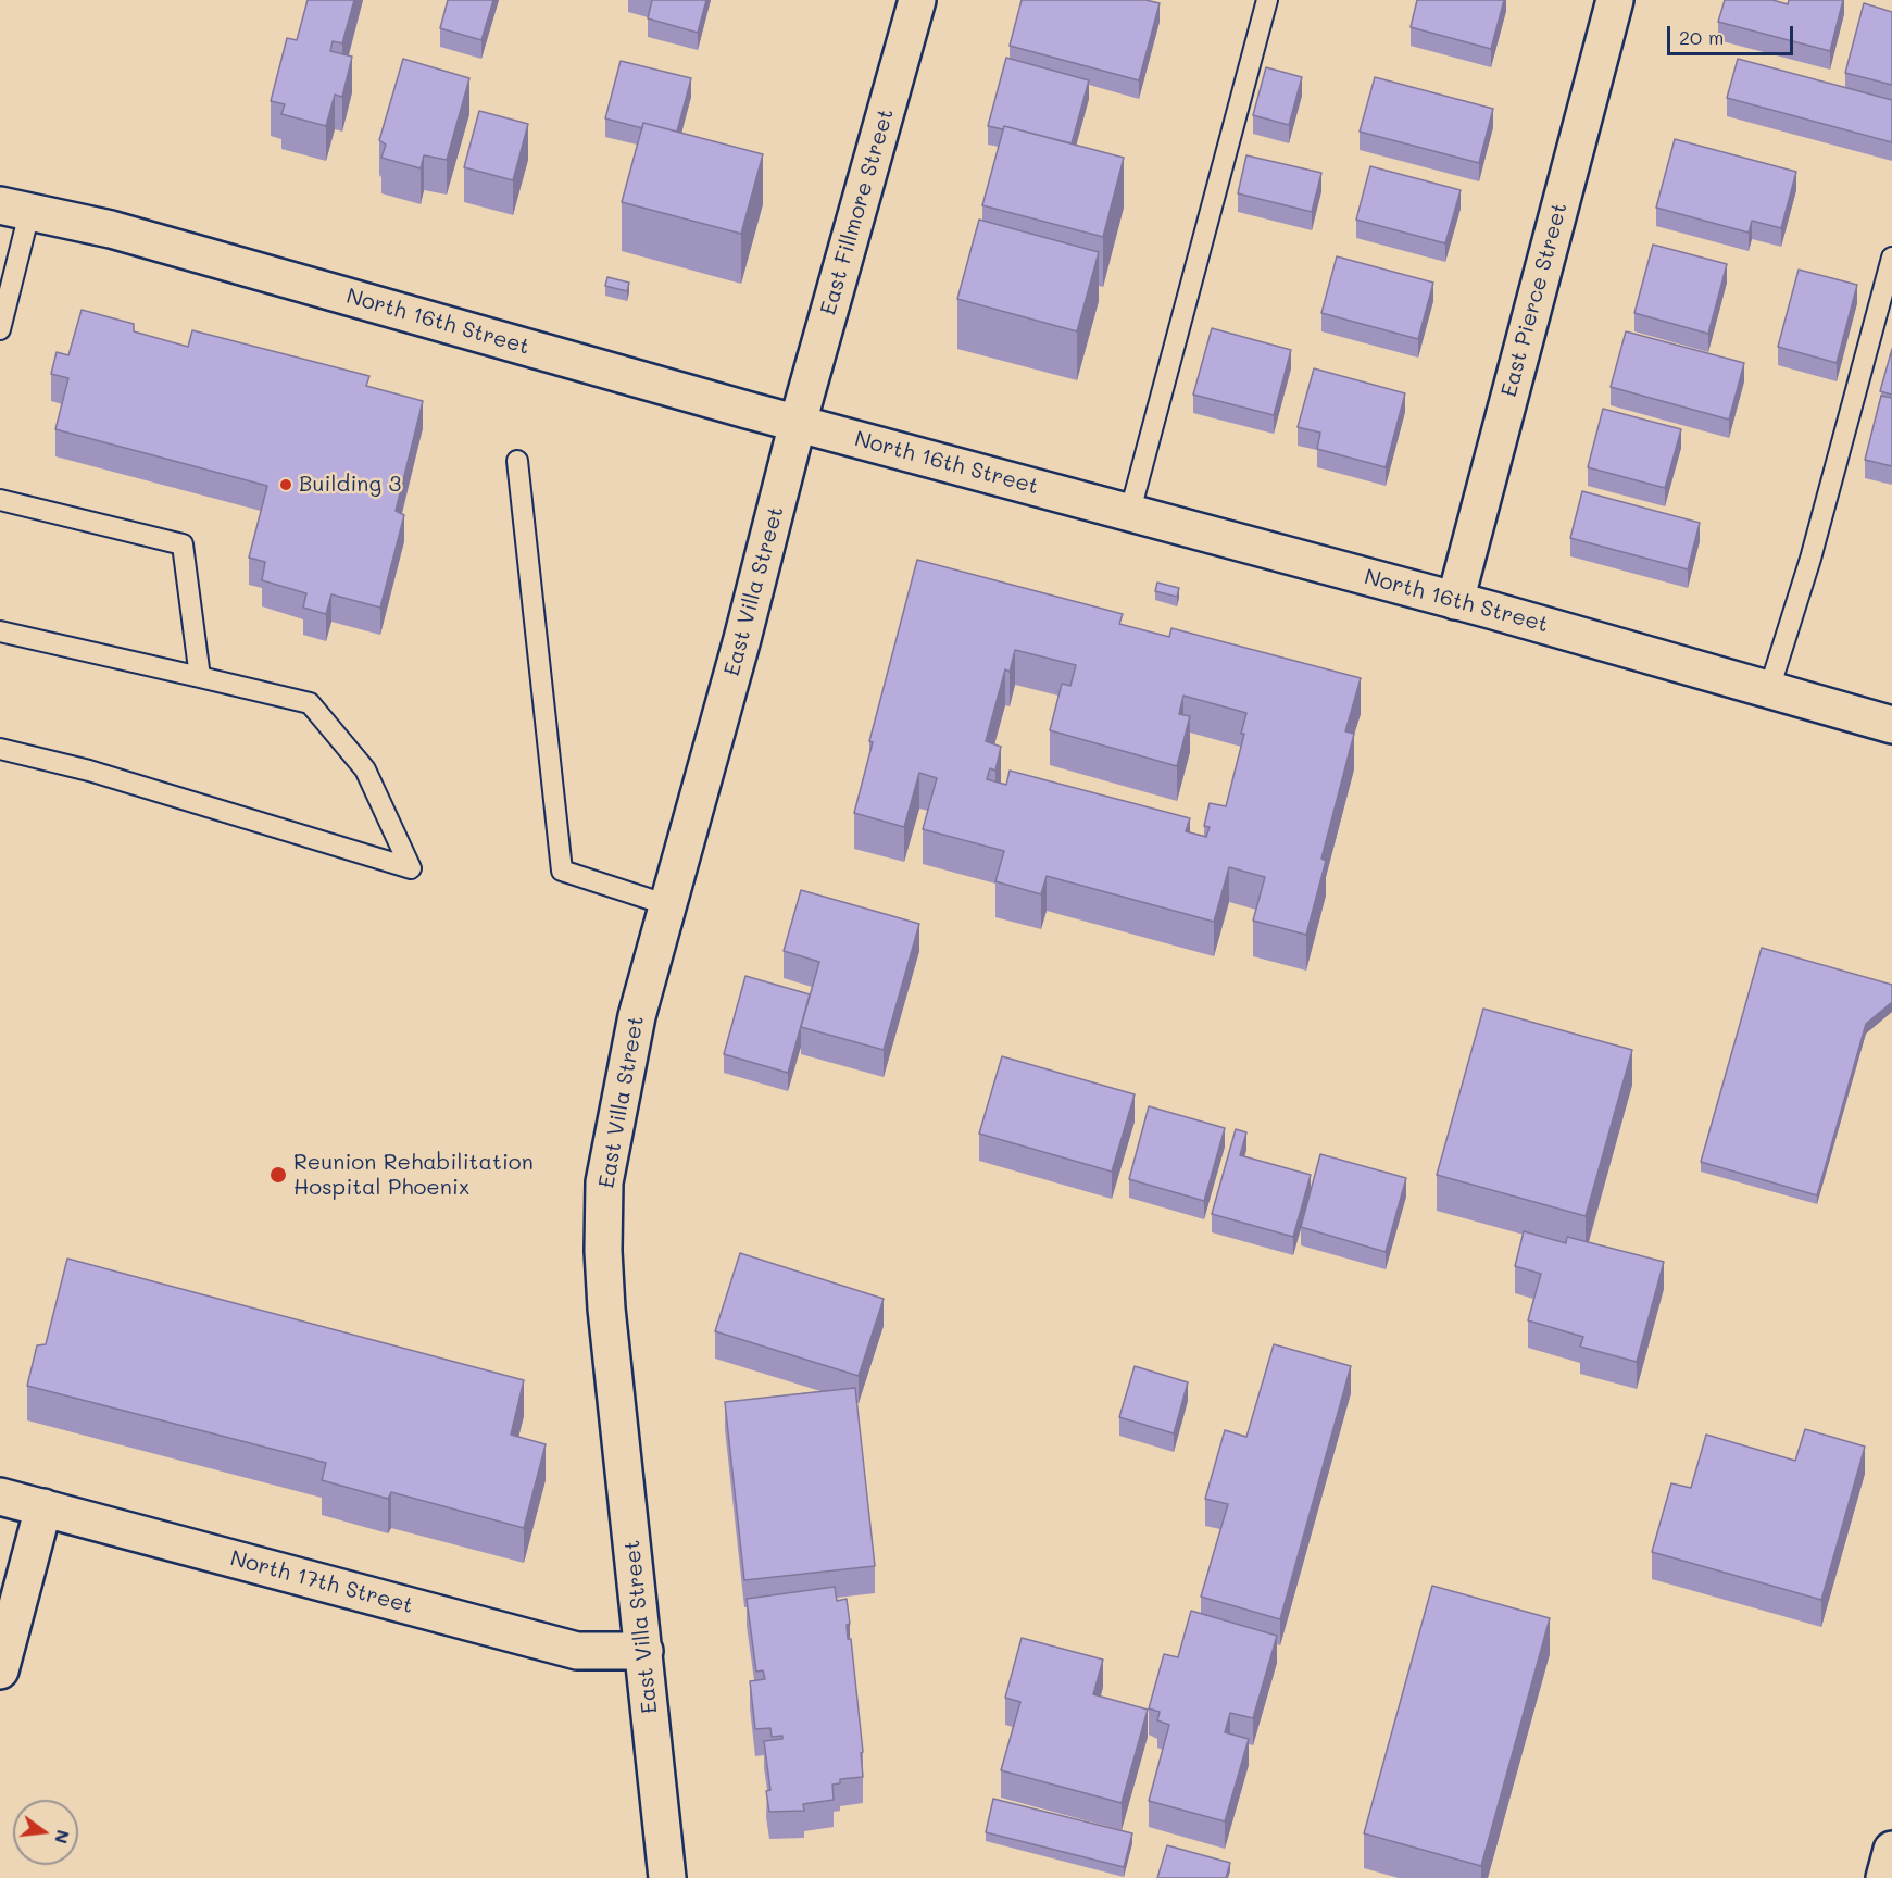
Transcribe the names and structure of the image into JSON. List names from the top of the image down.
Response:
{
  "streets": {
    "street": [
      "East Fillmore Street",
      "East Pierce Street",
      "North 16th Street",
      "East Villa Street",
      "North 17th Street"
    ]
  },
  "crossings": [
    ["East Fillmore Street", "North 16th Street"],
    ["East Fillmore Street", "East Villa Street"],
    ["East Pierce Street", "North 16th Street"],
    ["North 16th Street", "East Villa Street"],
    ["East Villa Street", "North 17th Street"]
  ],
  "places": ["Building 3", "Reunion Rehabilitation Hospital Phoenix"],
  "scale_bar": "20 m",
  "north": "right"
}
